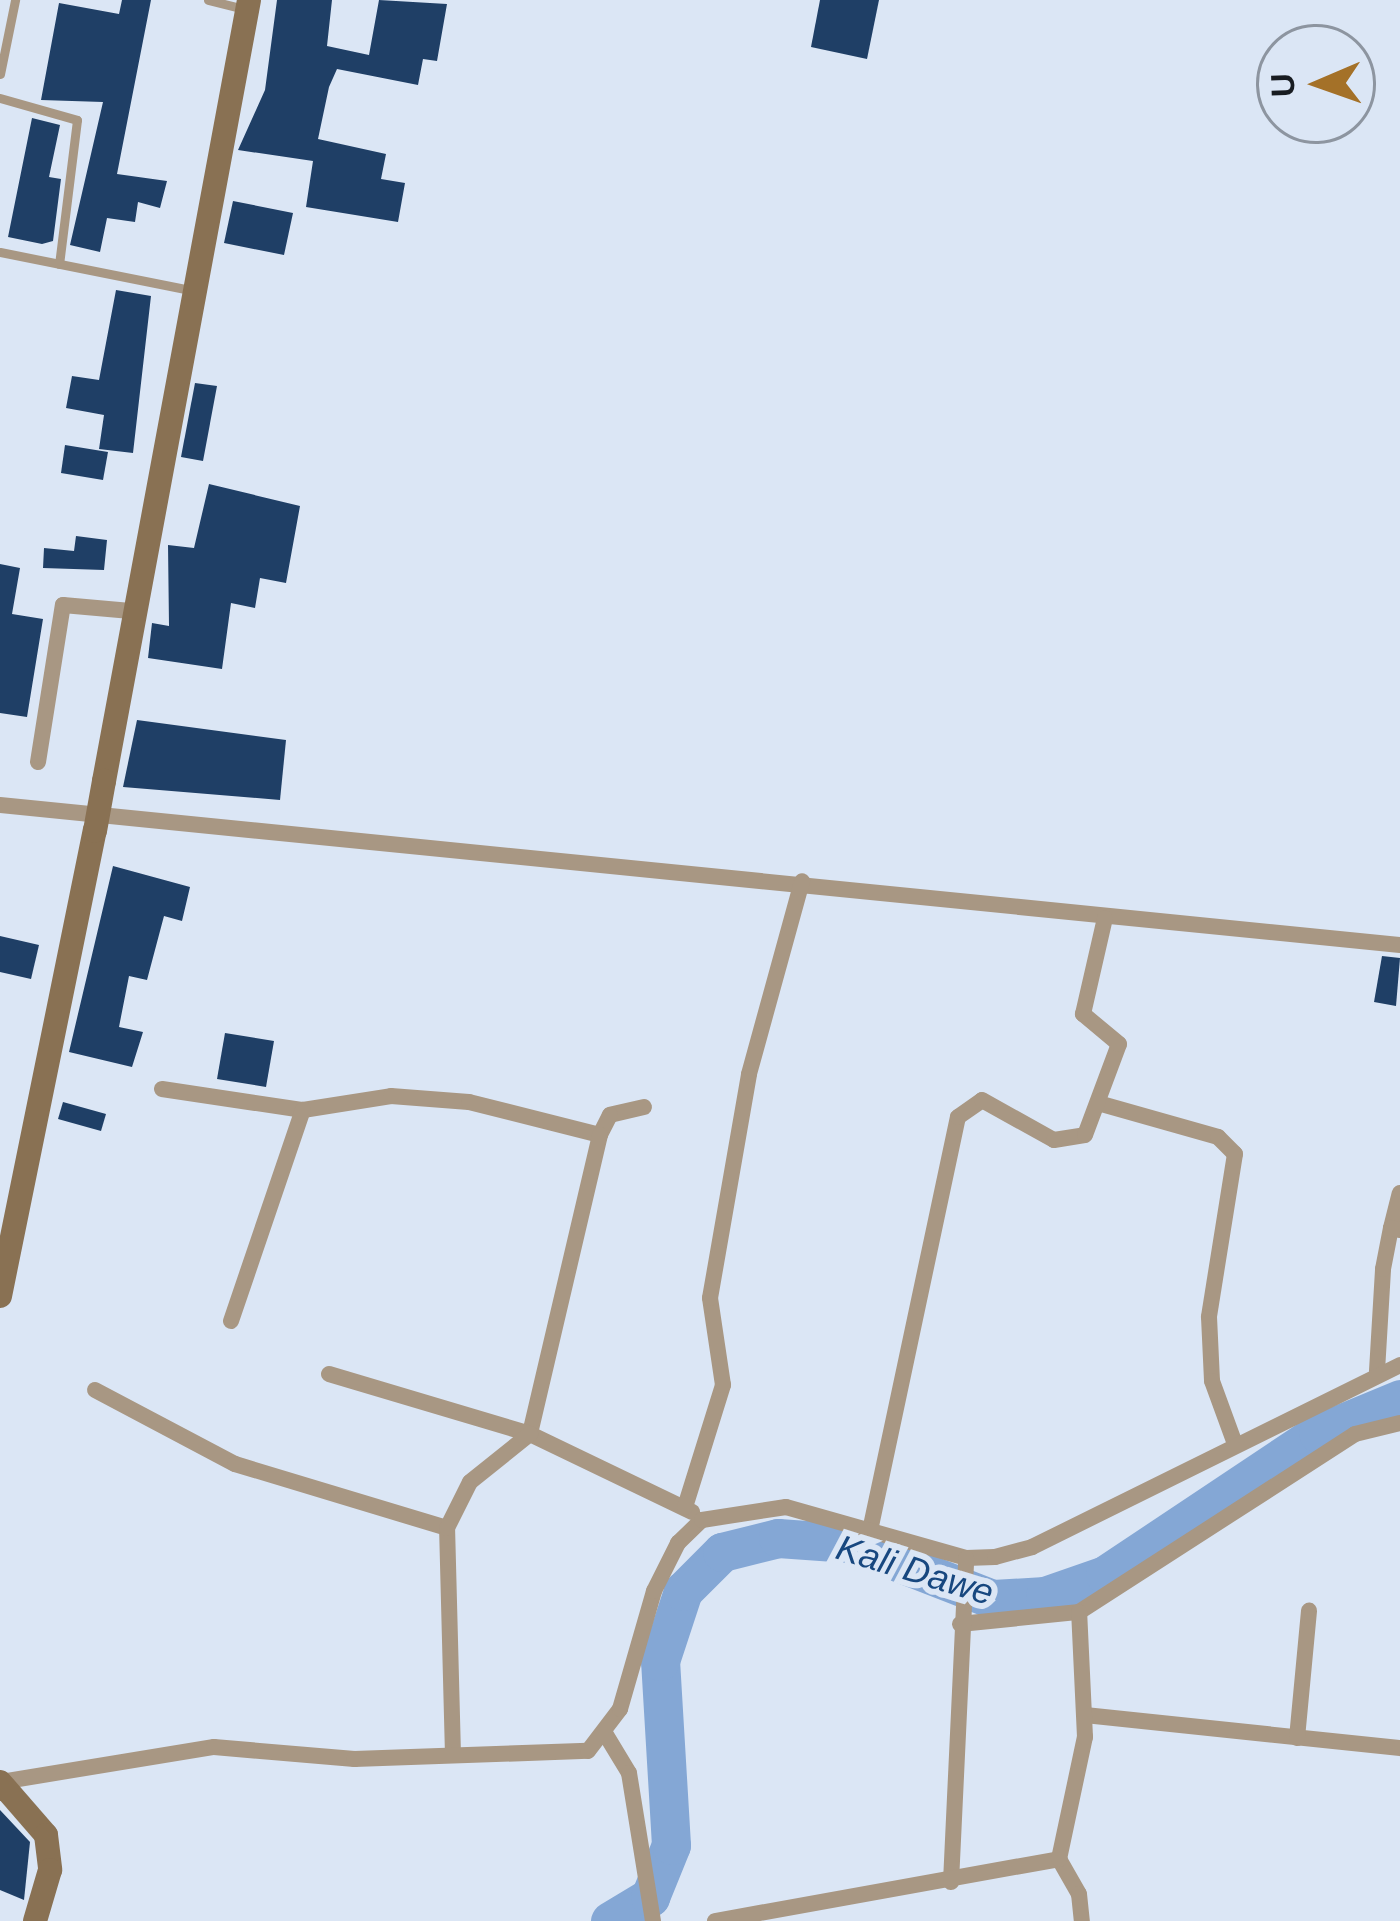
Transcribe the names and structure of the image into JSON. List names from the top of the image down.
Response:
{
  "water": ["Kali Dawe"],
  "north": "left"
}
